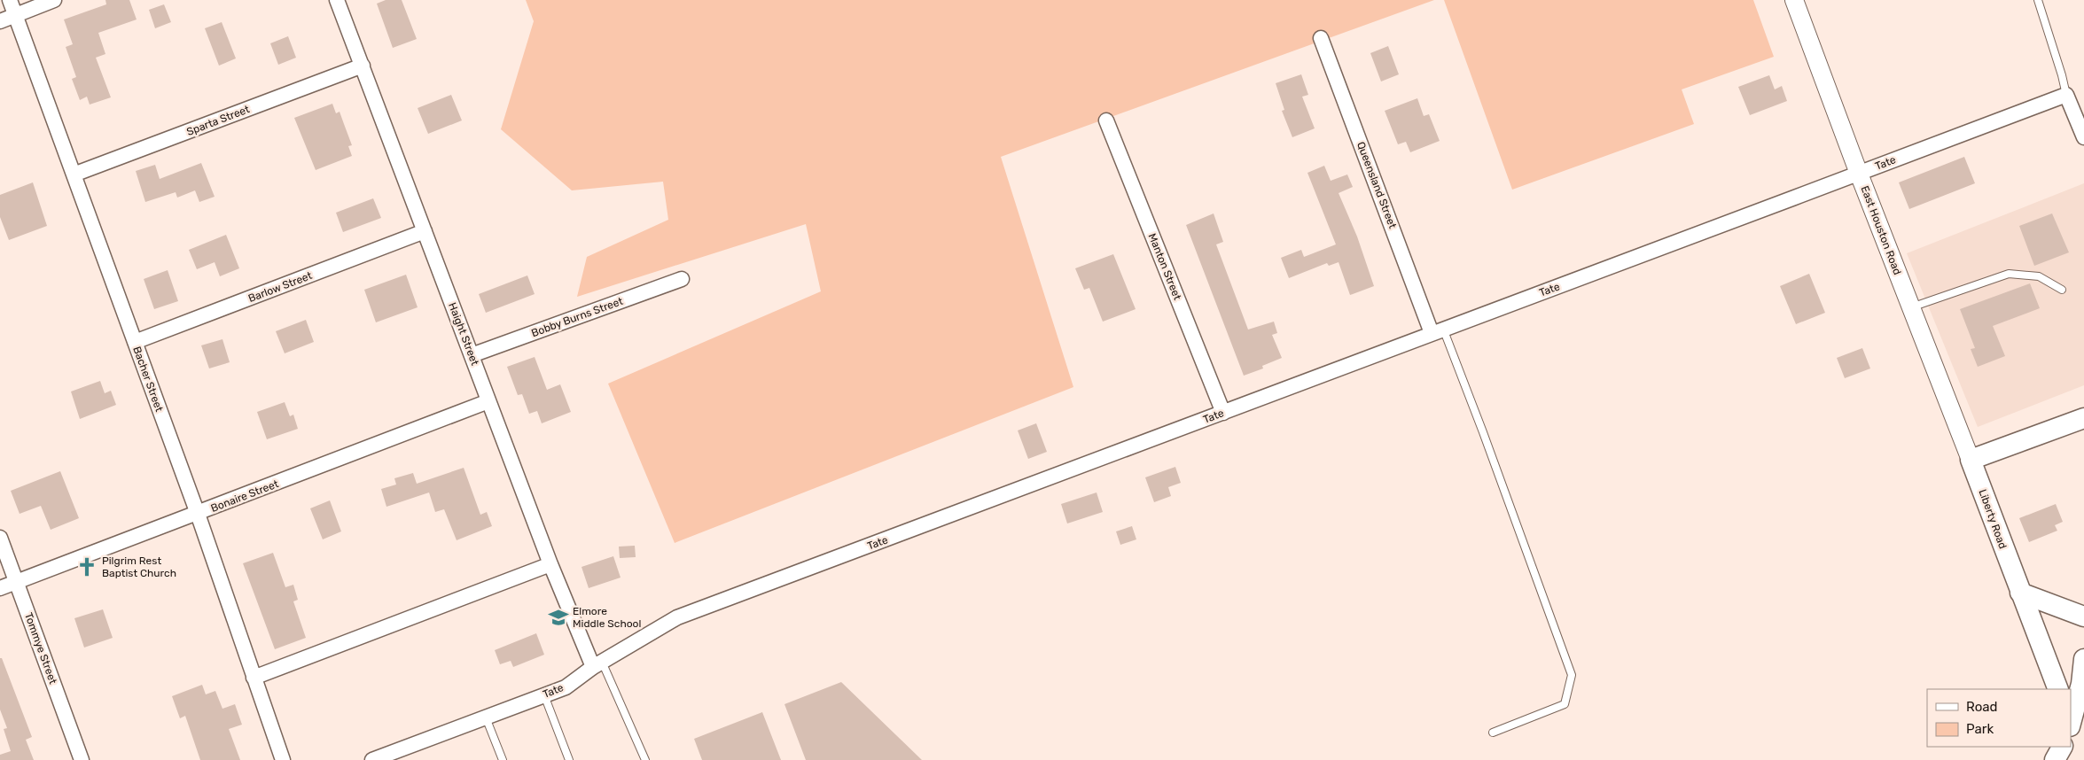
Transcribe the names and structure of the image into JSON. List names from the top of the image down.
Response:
{
  "streets": {
    "main road": ["Liberty Road"],
    "street": [
      "Sparta Street",
      "Tate",
      "Queensland Street",
      "East Houston Road",
      "Manton Street",
      "Barlow Street",
      "Bobby Burns Street",
      "Haight Street",
      "Bacher Street",
      "Bonaire Street",
      "Tommye Street"
    ]
  },
  "crossings": [
    ["Sparta Street", "Haight Street"],
    ["Sparta Street", "Bacher Street"],
    ["Tate", "Queensland Street"],
    ["Tate", "East Houston Road"],
    ["Tate", "Manton Street"],
    ["Tate", "Haight Street"],
    ["East Houston Road", "Liberty Road"],
    ["Barlow Street", "Haight Street"],
    ["Barlow Street", "Bacher Street"],
    ["Bobby Burns Street", "Haight Street"],
    ["Haight Street", "Bonaire Street"],
    ["Bacher Street", "Bonaire Street"],
    ["Bonaire Street", "Tommye Street"]
  ],
  "places": {
    "church": ["Pilgrim Rest Baptist Church"],
    "school or university": ["Elmore Middle School"]
  },
  "legend": ["Road", "Park"]
}
